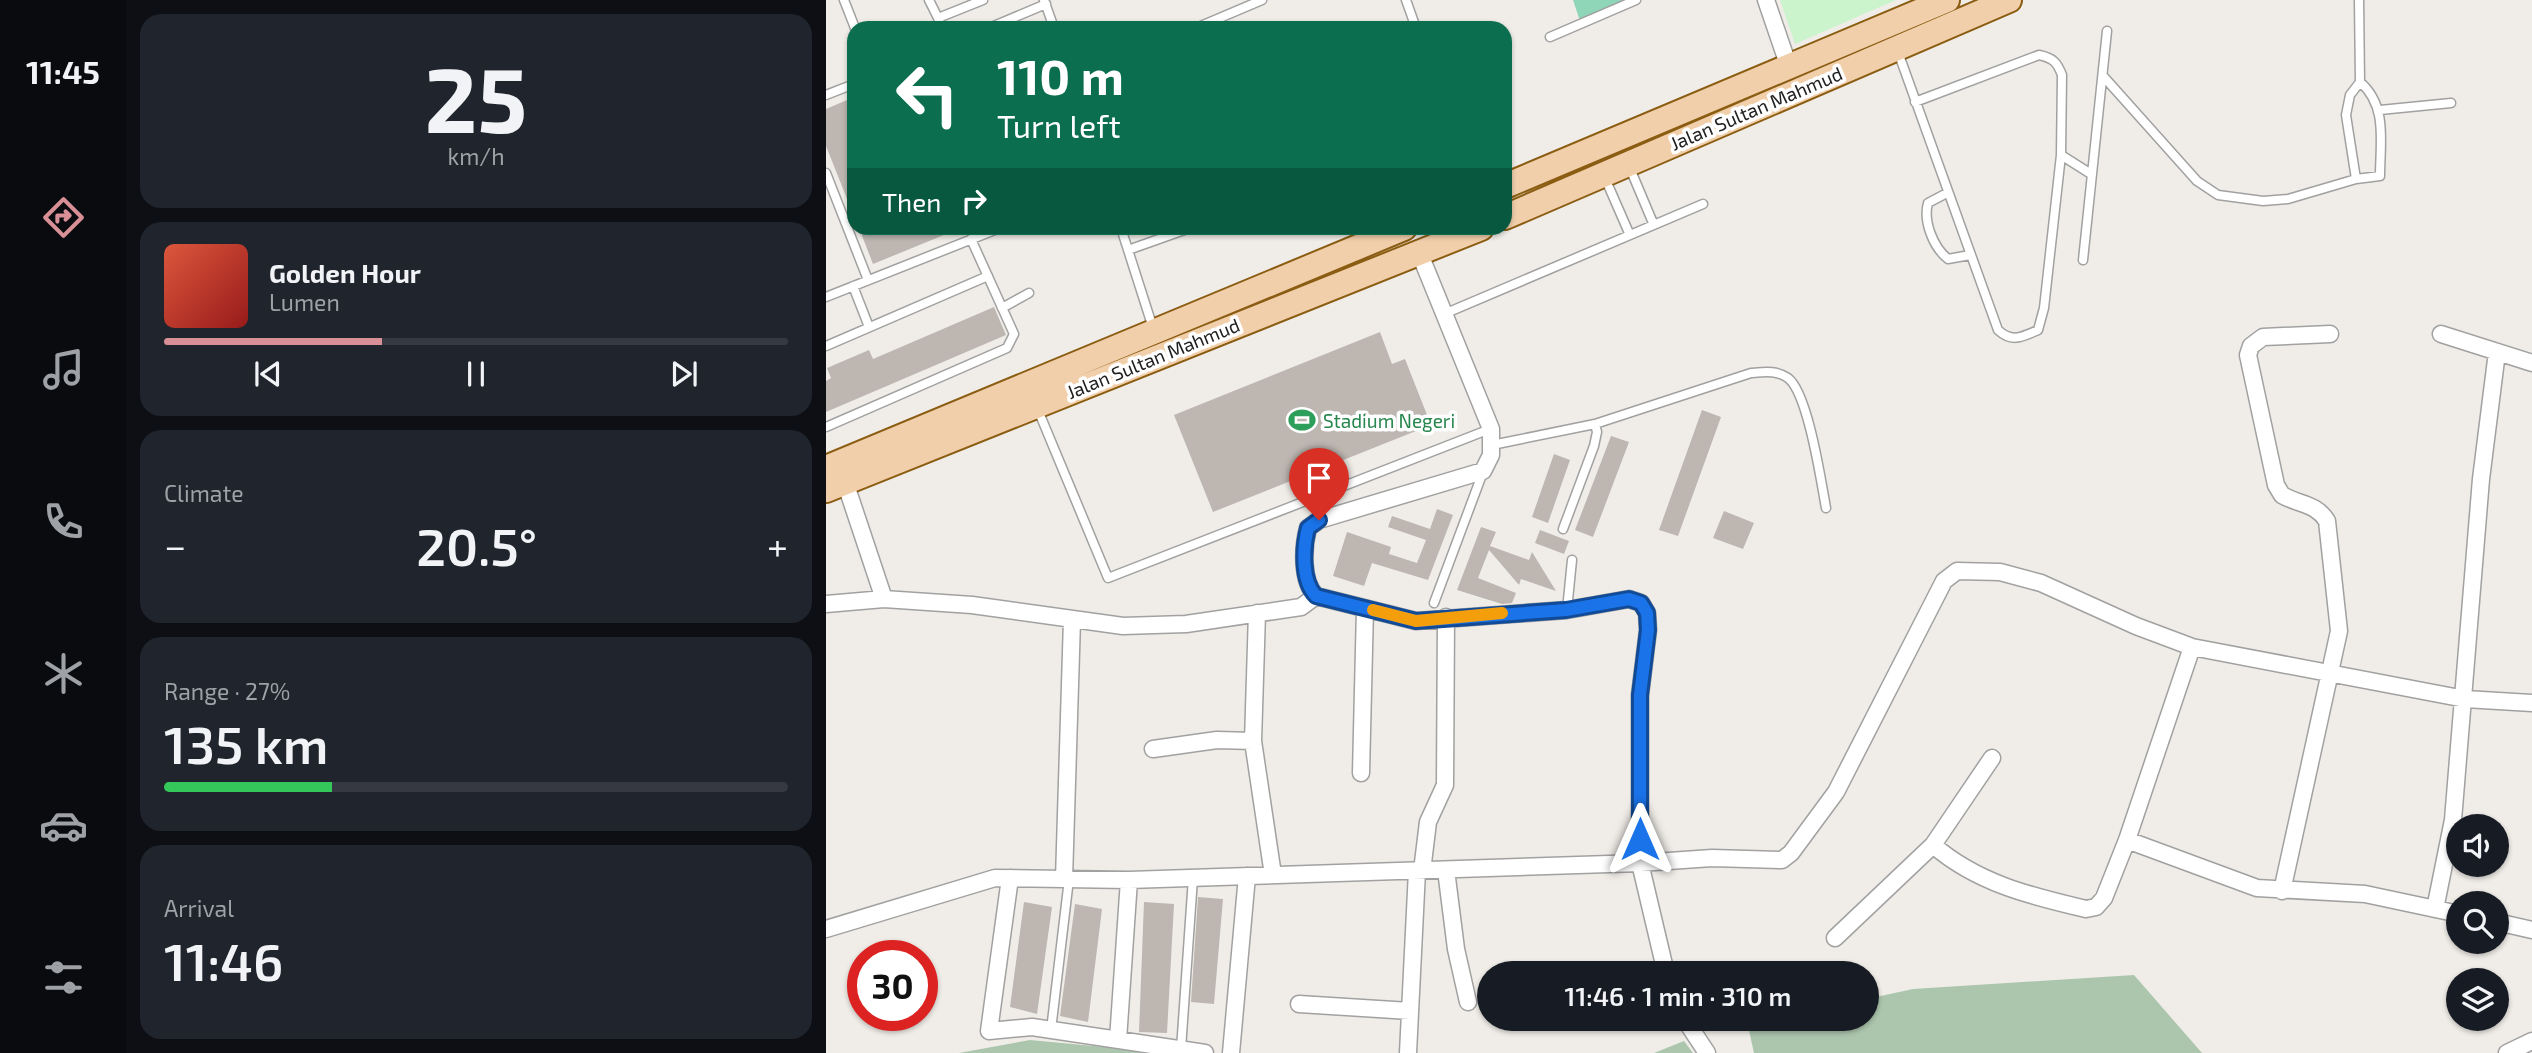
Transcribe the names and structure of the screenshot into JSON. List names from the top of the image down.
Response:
{
  "streets": {
    "main road": ["Jalan Sultan Mahmud"]
  },
  "places": {
    "sports": ["Stadium Negeri"]
  },
  "page": {
    "tabs": "11:45",
    "tile": [
      ["25", "km/h"],
      "Climate",
      ["Range · 27%", "135 km"],
      ["Arrival", "11:46"]
    ],
    "turn": ["110 m", "Turn left"],
    "then": "Then",
    "song": ["Golden Hour", "Lumen"],
    "heat": ["−", "20.5°", "+"],
    "limit": "30",
    "trip": "11:46 · 1 min · 310 m"
  }
}
